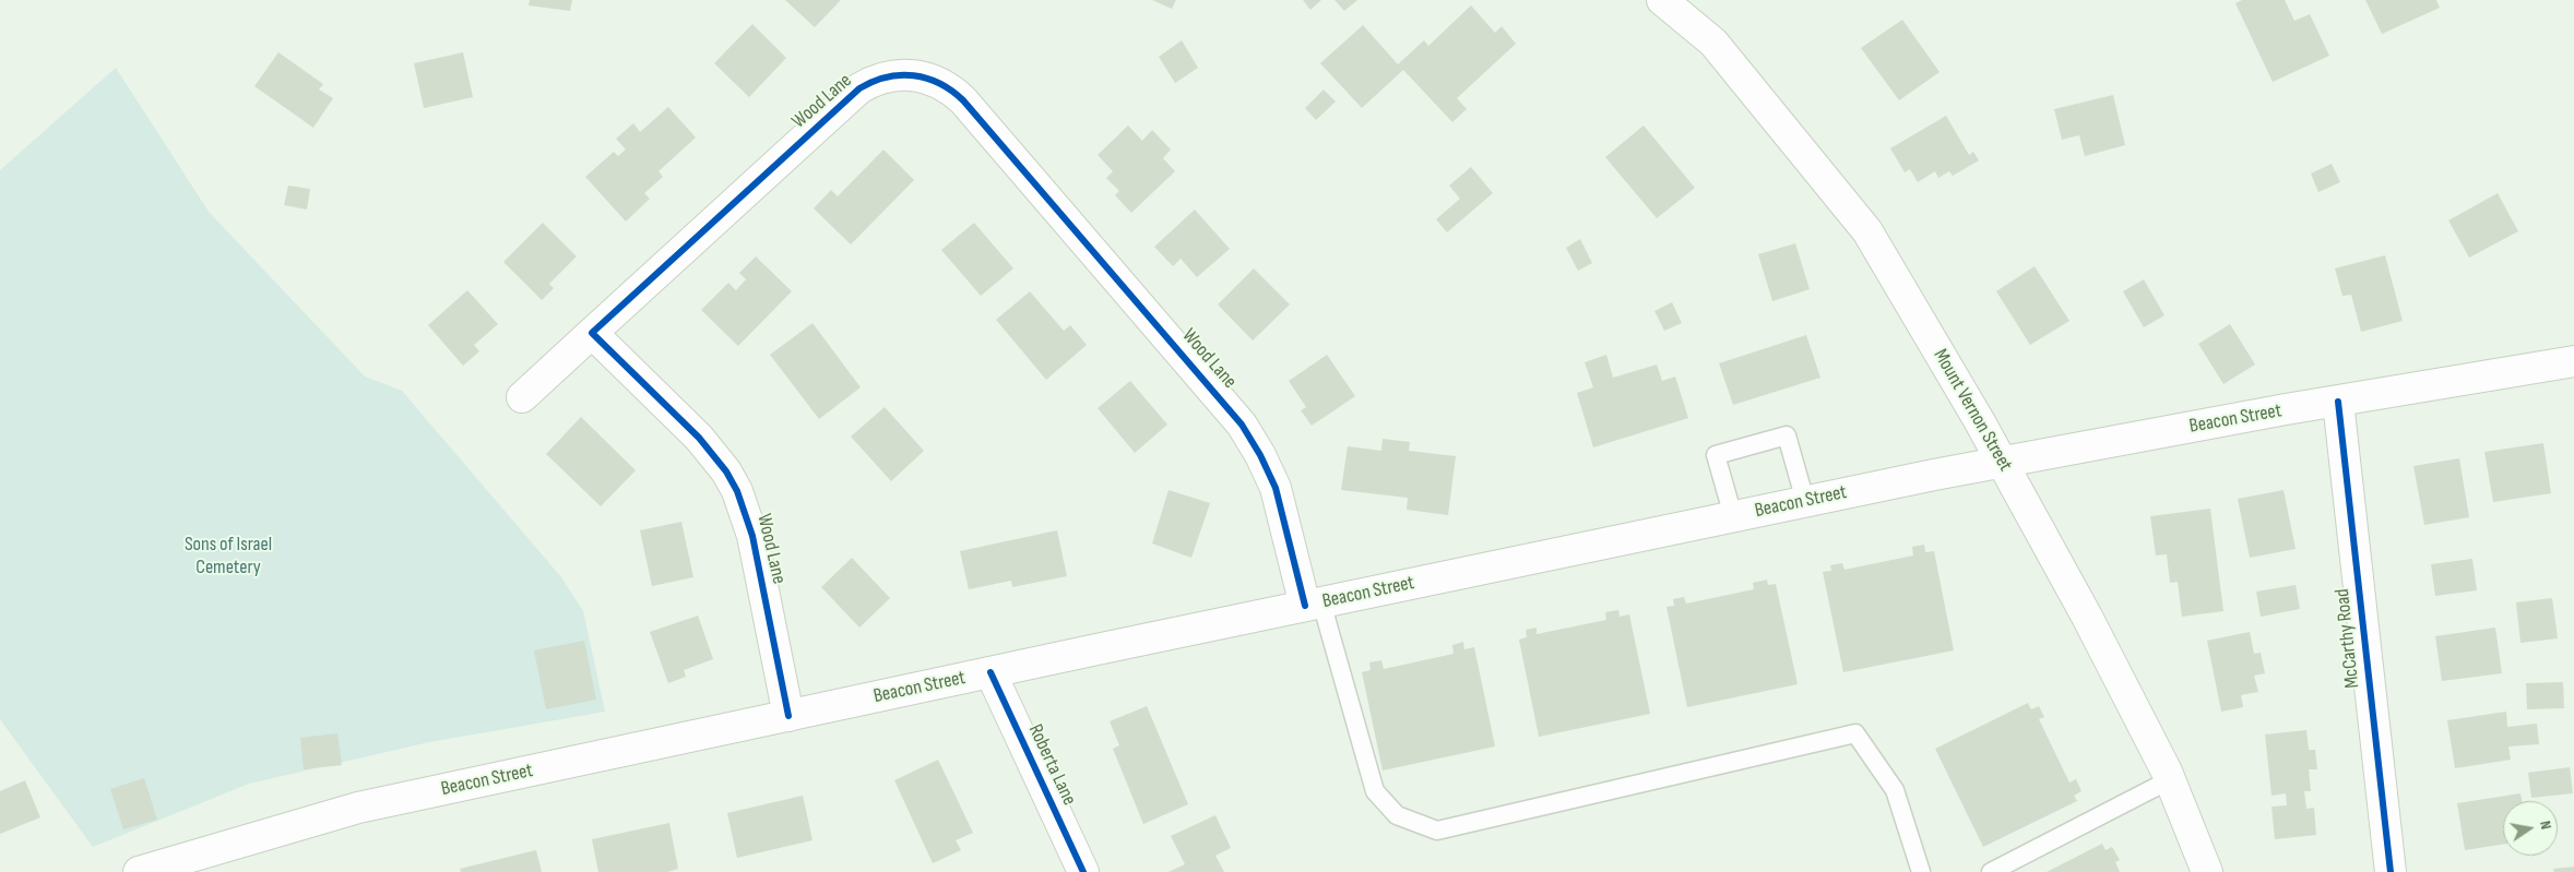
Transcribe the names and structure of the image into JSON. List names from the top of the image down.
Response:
{
  "streets": {
    "main road": [
      "Wood Lane",
      "Mount Vernon Street",
      "Beacon Street",
      "McCarthy Road",
      "Roberta Lane"
    ]
  },
  "crossings": [
    ["Wood Lane", "Beacon Street"],
    ["Mount Vernon Street", "Beacon Street"],
    ["Beacon Street", "McCarthy Road"],
    ["Beacon Street", "Roberta Lane"]
  ],
  "parks": ["Sons of Israel Cemetery"],
  "north": "right"
}
